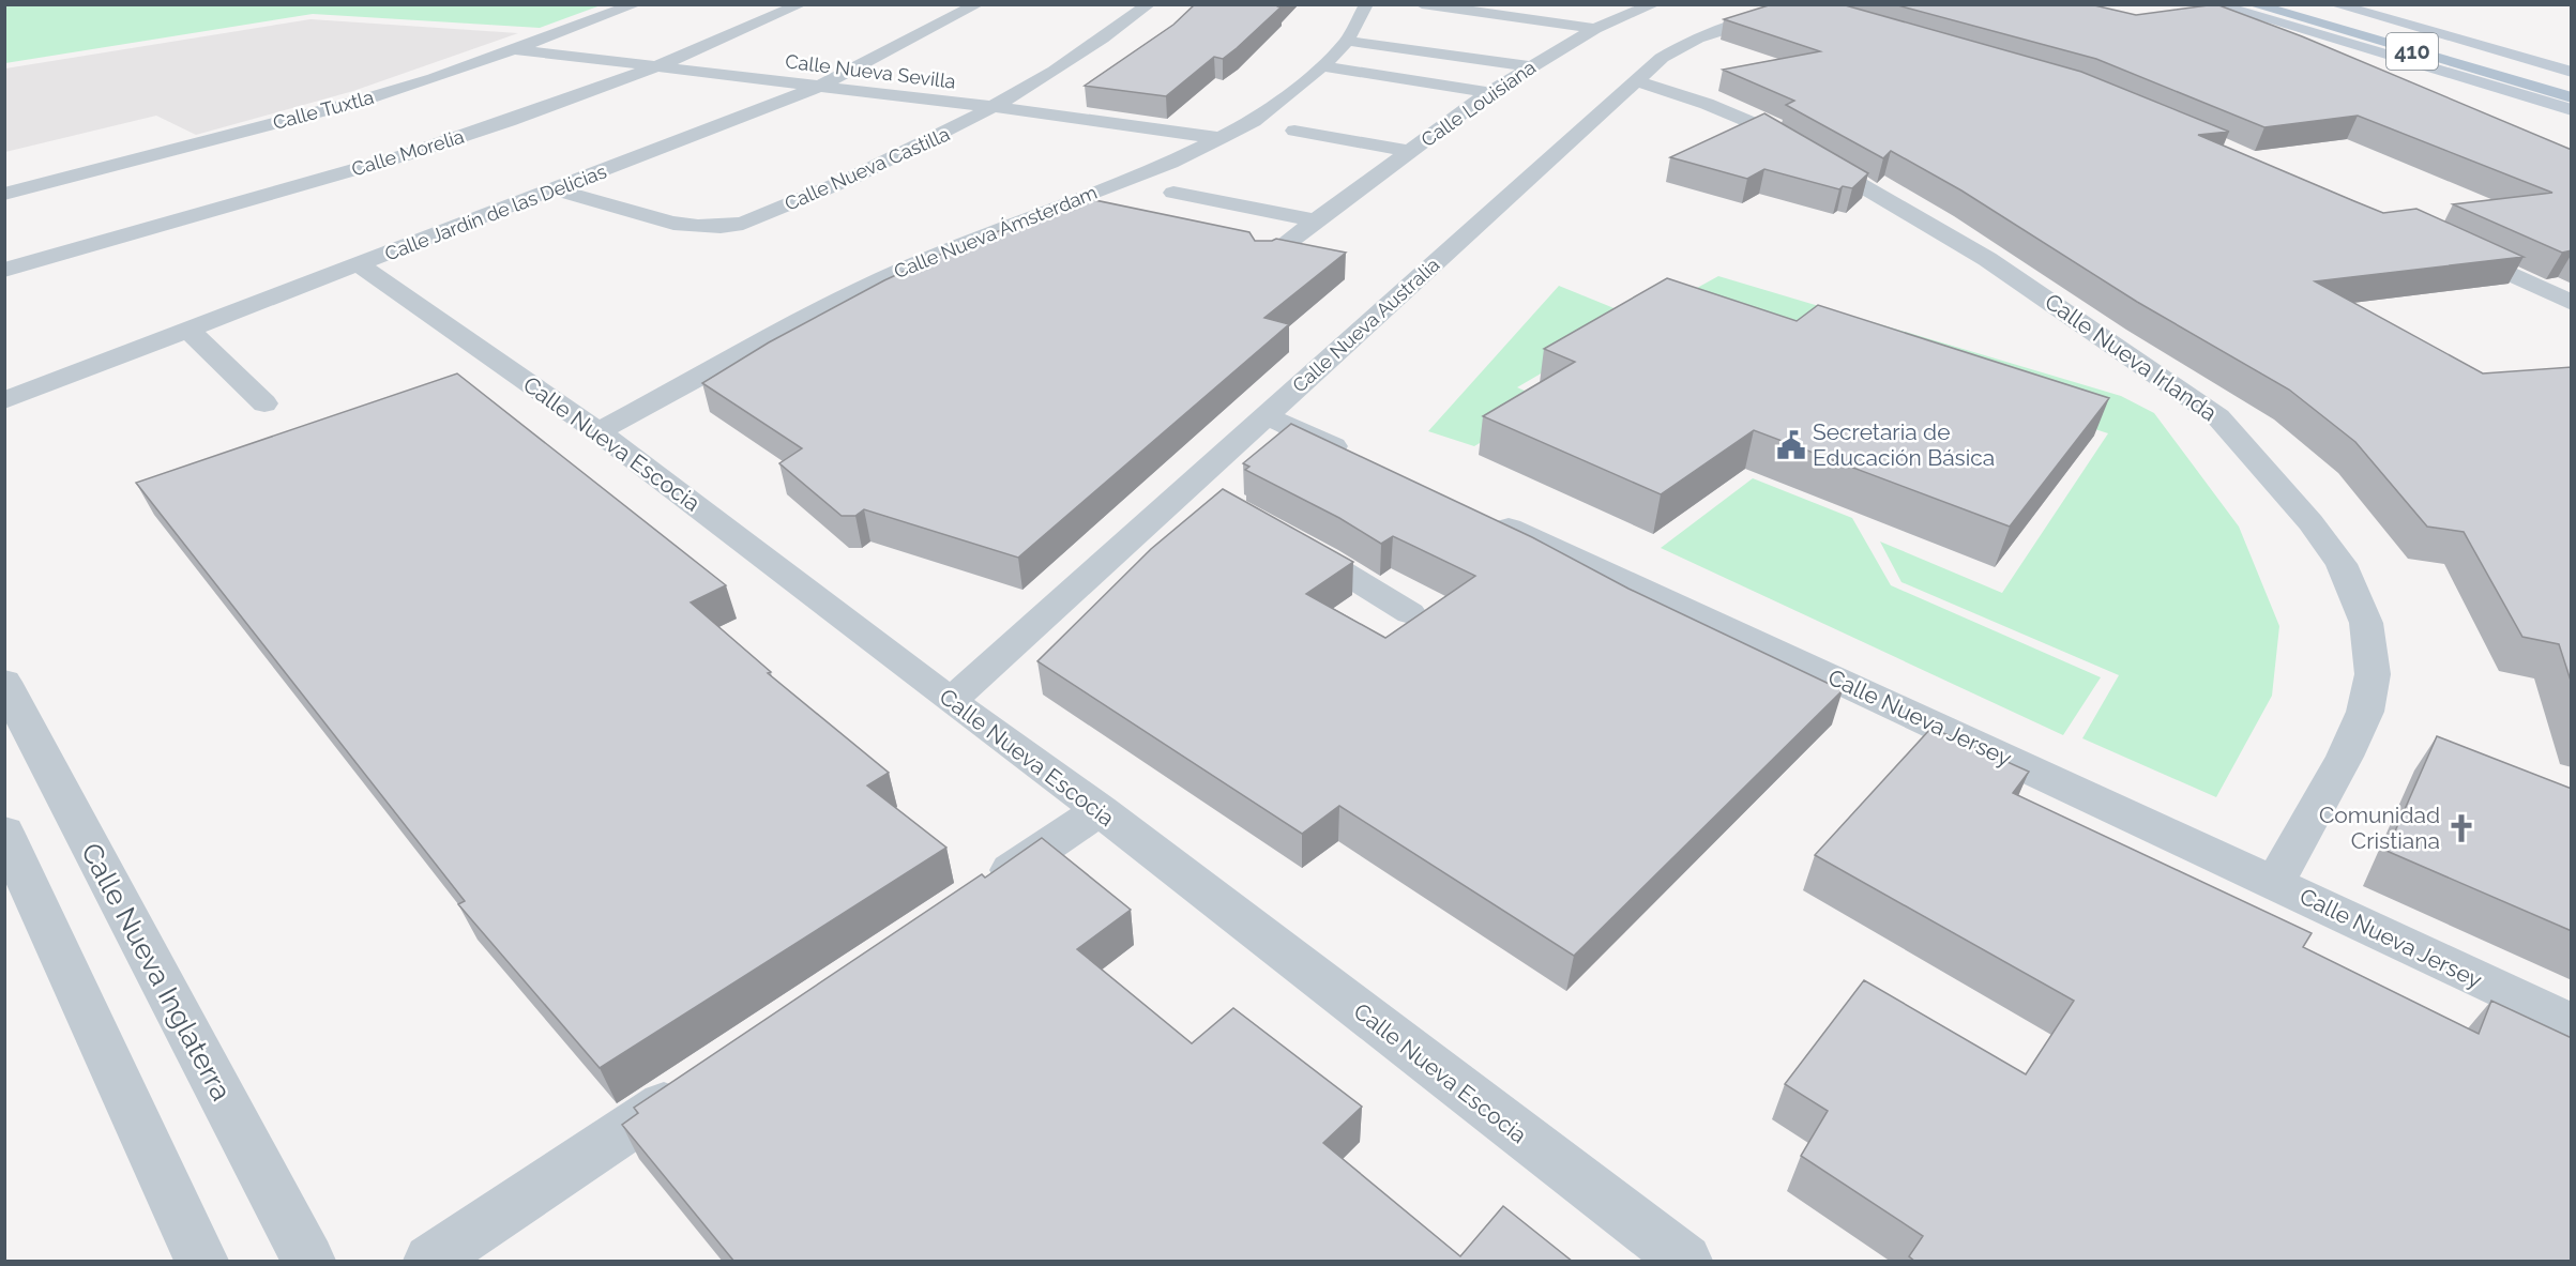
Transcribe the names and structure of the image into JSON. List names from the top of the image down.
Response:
{
  "streets": {
    "main road": ["410"],
    "street": [
      "Calle Nueva Sevilla",
      "Calle Louisiana",
      "Calle Tuxtla",
      "Calle Morelia",
      "Calle Nueva Castilla",
      "Calle Jardín de las Delicias",
      "Calle Nueva Ámsterdam",
      "Calle Nueva Australia",
      "Calle Nueva Irlanda",
      "Calle Nueva Escocia",
      "Calle Nueva Jersey",
      "Calle Nueva Inglaterra"
    ]
  },
  "crossings": [
    ["Calle Nueva Sevilla", "Calle Tuxtla"],
    ["Calle Nueva Sevilla", "Calle Morelia"],
    ["Calle Nueva Sevilla", "Calle Nueva Castilla"],
    ["Calle Nueva Sevilla", "Calle Jardín de las Delicias"],
    ["Calle Nueva Sevilla", "Calle Nueva Ámsterdam"],
    ["Calle Nueva Castilla", "Calle Jardín de las Delicias"],
    ["Calle Jardín de las Delicias", "Calle Nueva Escocia"],
    ["Calle Nueva Ámsterdam", "Calle Nueva Escocia"],
    ["Calle Nueva Australia", "Calle Nueva Irlanda"],
    ["Calle Nueva Australia", "Calle Nueva Escocia"],
    ["Calle Nueva Irlanda", "Calle Nueva Jersey"]
  ],
  "places": {
    "public building": ["Secretaria de Educación Básica"],
    "church": ["Comunidad Cristiana"]
  }
}
